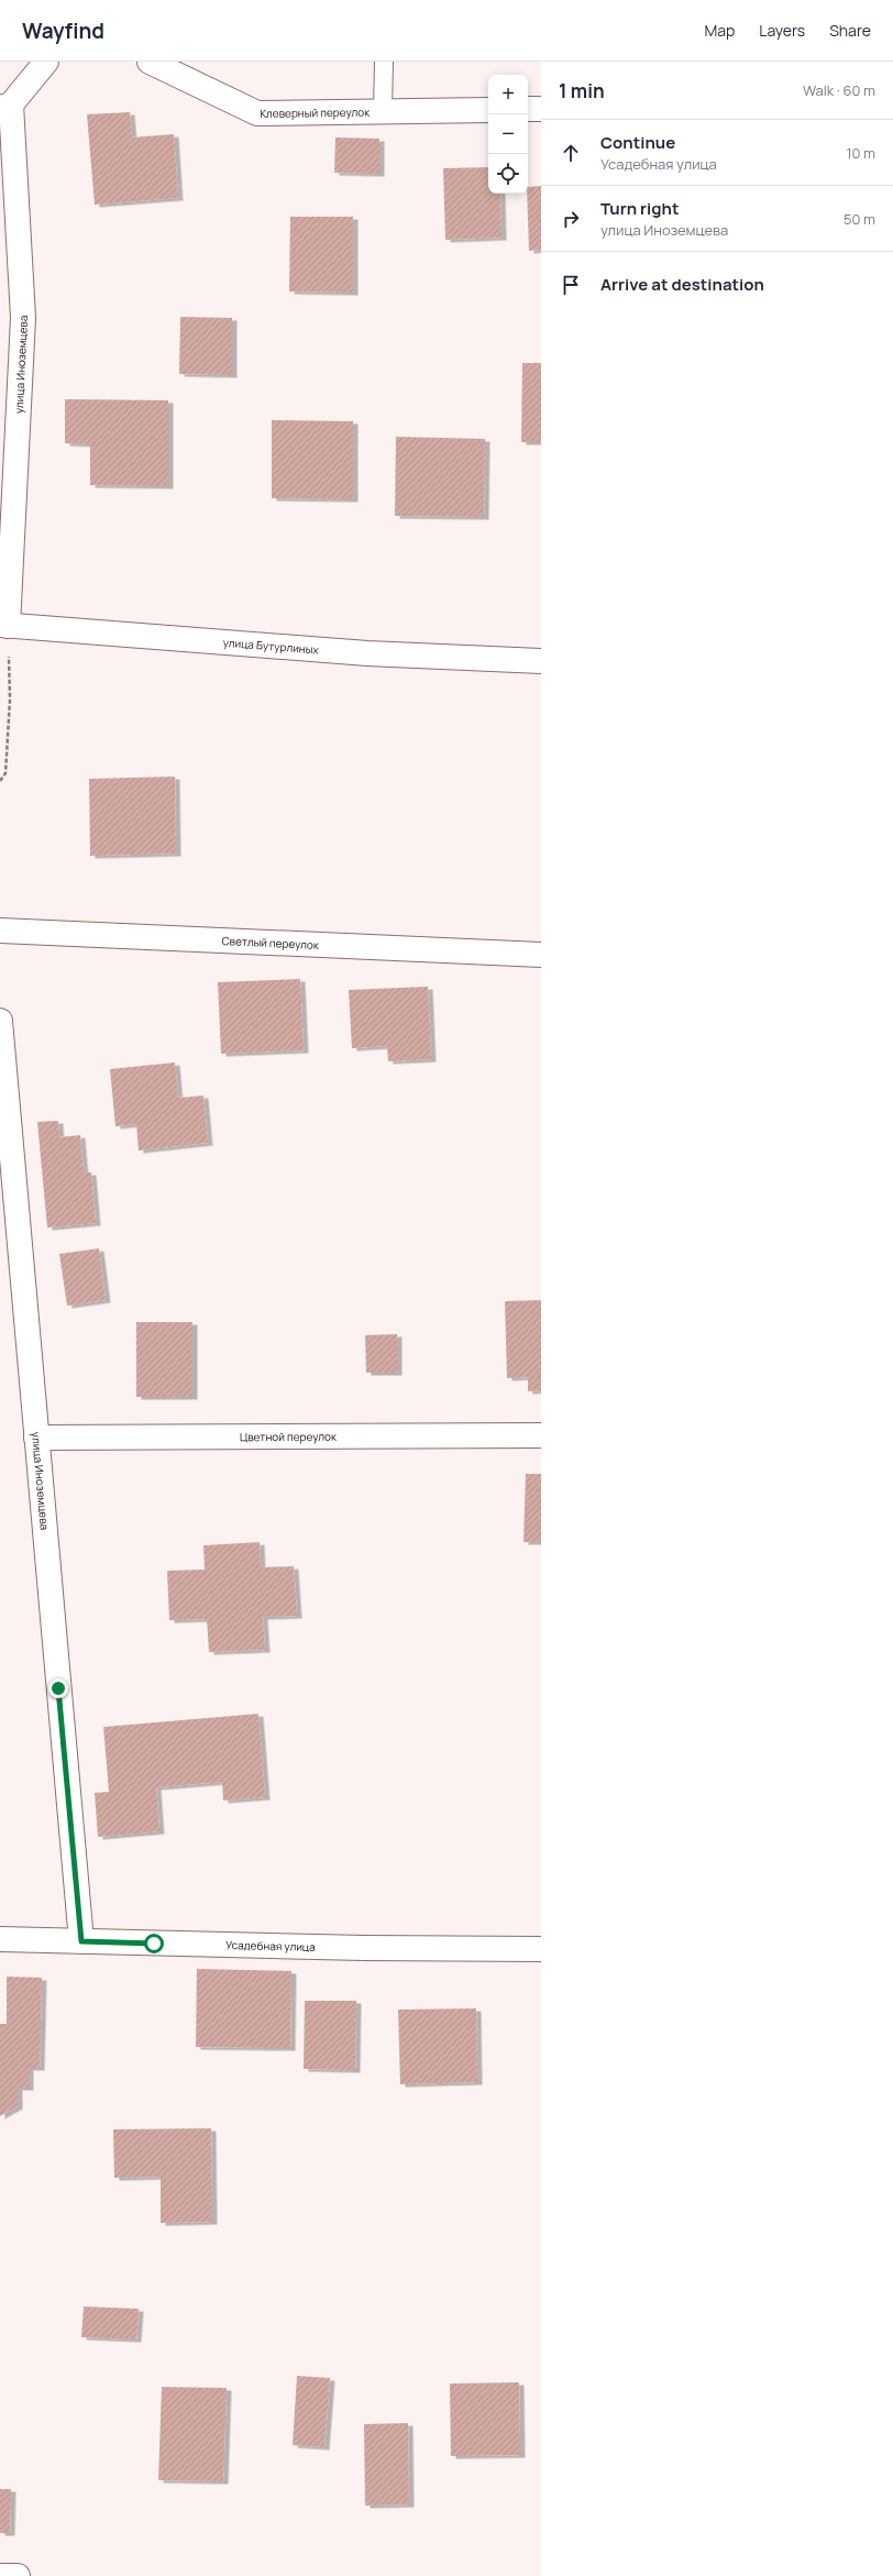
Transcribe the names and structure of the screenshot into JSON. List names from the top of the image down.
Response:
{
  "streets": {
    "street": [
      "Клеверный переулок",
      "улица Иноземцева",
      "улица Бутурлиных",
      "Светлый переулок",
      "Цветной переулок",
      "Усадебная улица"
    ]
  },
  "crossings": [
    ["улица Иноземцева", "улица Бутурлиных"],
    ["улица Иноземцева", "Цветной переулок"],
    ["улица Иноземцева", "Усадебная улица"]
  ],
  "page": {
    "header": "Wayfind",
    "nav": ["Map", "Layers", "Share"],
    "heading": ["1 min", "Walk · 60 m"],
    "map_buttons": ["+", "−"],
    "list": [
      ["Continue", "Усадебная улица", "10 m"],
      ["Turn right", "улица Иноземцева", "50 m"],
      "Arrive at destination"
    ]
  }
}
